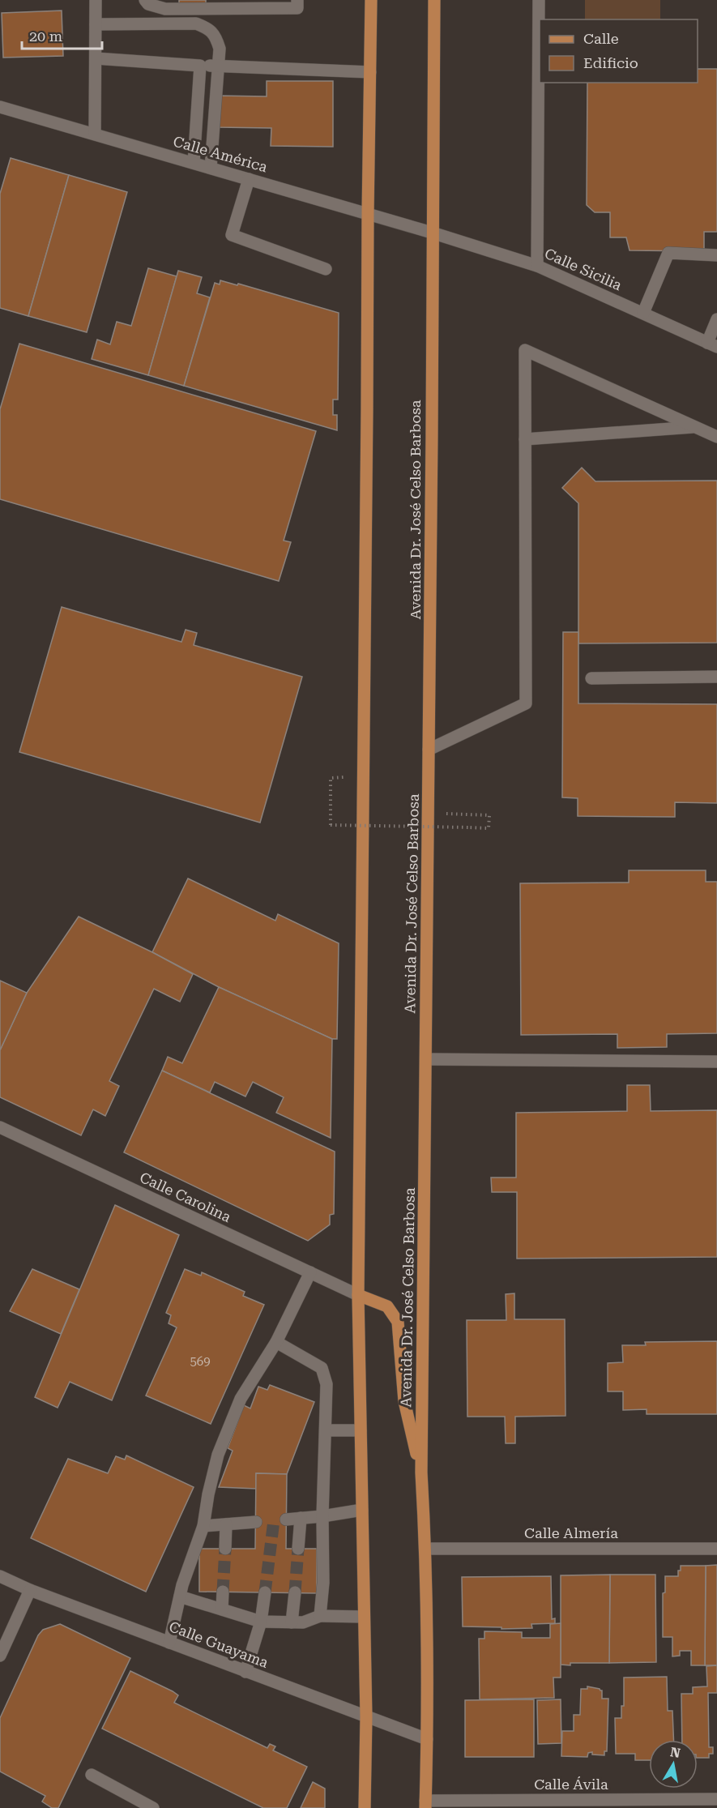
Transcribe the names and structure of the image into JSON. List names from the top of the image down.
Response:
{
  "streets": {
    "main road": ["Avenida Dr. José Celso Barbosa"],
    "street": [
      "Calle América",
      "Calle Sicilia",
      "Calle Carolina",
      "Calle Almería",
      "Calle Guayama",
      "Calle Ávila"
    ]
  },
  "crossings": [
    ["Calle América", "Calle Sicilia"],
    ["Calle América", "Avenida Dr. José Celso Barbosa"],
    ["Calle Sicilia", "Avenida Dr. José Celso Barbosa"],
    ["Avenida Dr. José Celso Barbosa", "Calle Almería"],
    ["Avenida Dr. José Celso Barbosa", "Calle Guayama"],
    ["Avenida Dr. José Celso Barbosa", "Calle Ávila"]
  ],
  "house_numbers": ["569"],
  "legend": ["Calle", "Edificio"],
  "scale_bar": "20 m",
  "north": "top"
}
